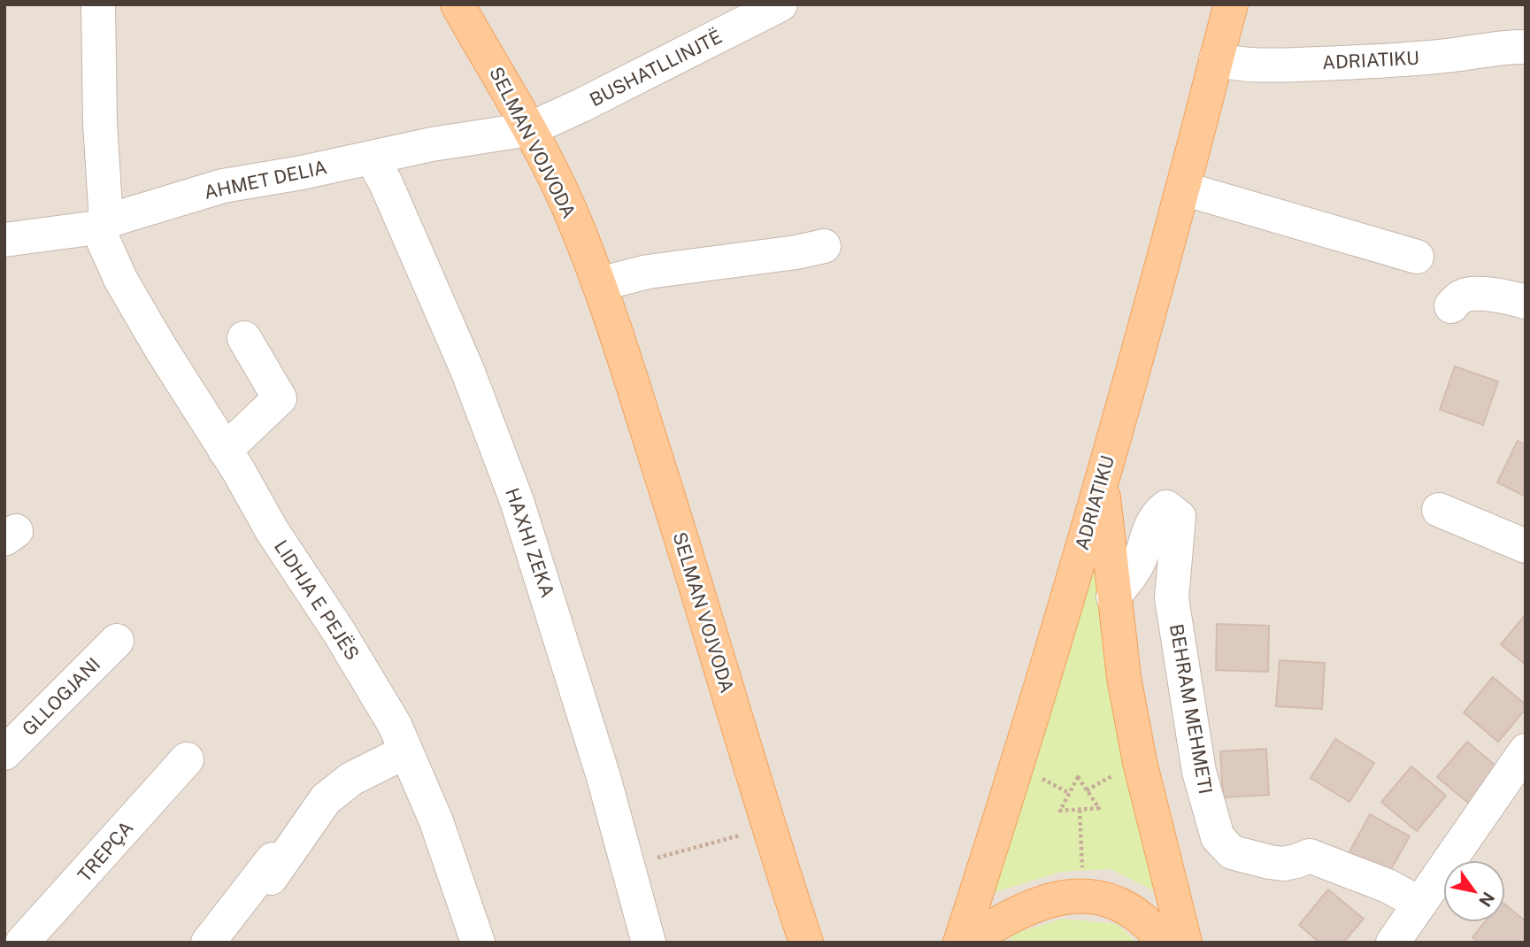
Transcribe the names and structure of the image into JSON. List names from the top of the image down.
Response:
{
  "streets": {
    "main road": ["ADRIATIKU", "SELMAN VOJVODA"],
    "street": [
      "BUSHATLLINJTË",
      "AHMET DELIA",
      "HAXHI ZEKA",
      "LIDHJA E PEJËS",
      "GLLOGJANI",
      "BEHRAM MEHMETI",
      "TREPÇA"
    ]
  },
  "crossings": [
    ["BUSHATLLINJTË", "SELMAN VOJVODA"],
    ["BUSHATLLINJTË", "AHMET DELIA"],
    ["SELMAN VOJVODA", "AHMET DELIA"],
    ["AHMET DELIA", "HAXHI ZEKA"],
    ["AHMET DELIA", "LIDHJA E PEJËS"]
  ],
  "north": "bottom right"
}
